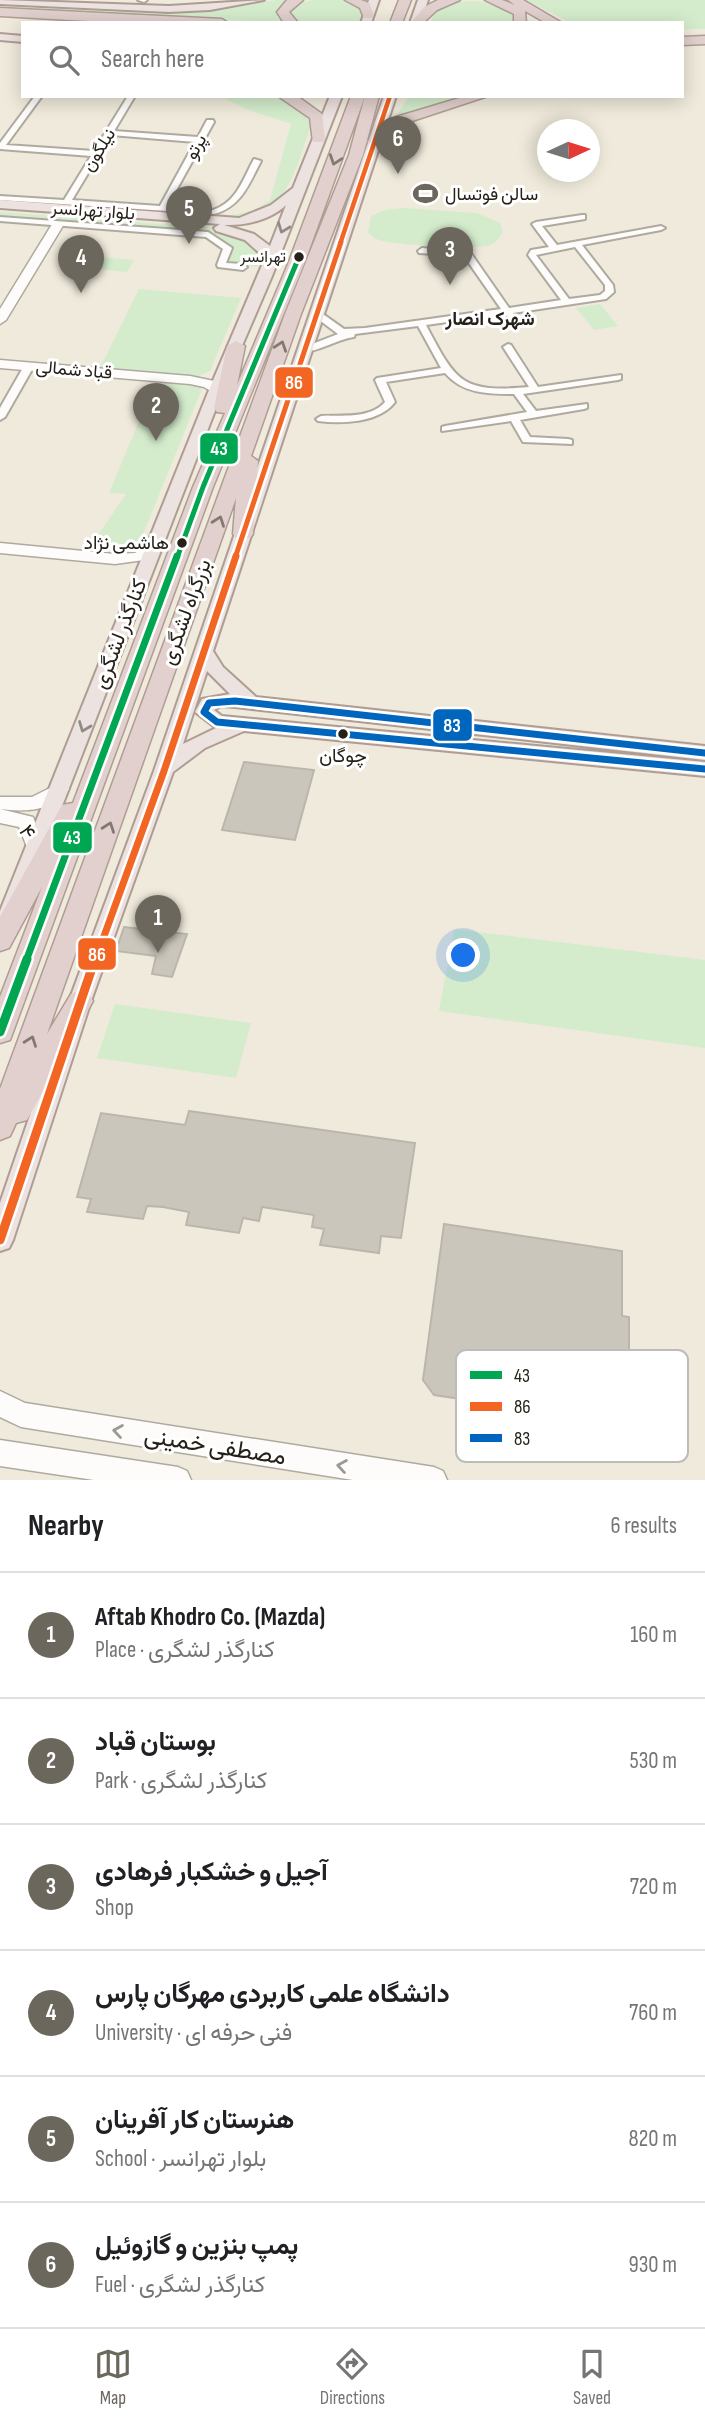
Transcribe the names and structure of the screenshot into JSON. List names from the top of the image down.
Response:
{
  "streets": {
    "highway": ["بزرگراه لشگری"],
    "main road": ["بلوار تهرانسر", "کنارگذر لشگری"],
    "street": [
      "پرتو",
      "نیلگون",
      "قباد شمالی",
      "۴",
      "مصطفی خمینی"
    ]
  },
  "crossings": [
    ["نیلگون", "بلوار تهرانسر"],
    ["بلوار تهرانسر", "کنارگذر لشگری"],
    ["کنارگذر لشگری", "۴"]
  ],
  "districts": ["شهرک انصار"],
  "places": {
    "sports": ["سالن فوتسال"],
    "other": ["تهرانسر", "هاشمی نژاد", "چوگان"]
  },
  "lines": ["transit line 86", "transit line 43", "transit line 83"],
  "legend": ["43", "86", "83"],
  "north": "right",
  "page": {
    "search": "Search here",
    "pins": [
      "6",
      "5",
      "3",
      "4",
      "2",
      "1"
    ],
    "heading": ["Nearby", "6 results"],
    "list": [
      {
        "mark": "1",
        "name": "Aftab Khodro Co. (Mazda)",
        "note": "Place · کنارگذر لشگری",
        "value": "160 m"
      },
      {
        "mark": "2",
        "name": "بوستان قباد",
        "note": "Park · کنارگذر لشگری",
        "value": "530 m"
      },
      {
        "mark": "3",
        "name": "آجیل و خشکبار فرهادی",
        "note": "Shop",
        "value": "720 m"
      },
      {
        "mark": "4",
        "name": "دانشگاه علمی کاربردی مهرگان پارس",
        "note": "University · فنی حرفه ای",
        "value": "760 m"
      },
      {
        "mark": "5",
        "name": "هنرستان کار آفرینان",
        "note": "School · بلوار تهرانسر",
        "value": "820 m"
      },
      {
        "mark": "6",
        "name": "پمپ بنزین و گازوئیل",
        "note": "Fuel · کنارگذر لشگری",
        "value": "930 m"
      }
    ],
    "nav": ["Map", "Directions", "Saved"]
  }
}
